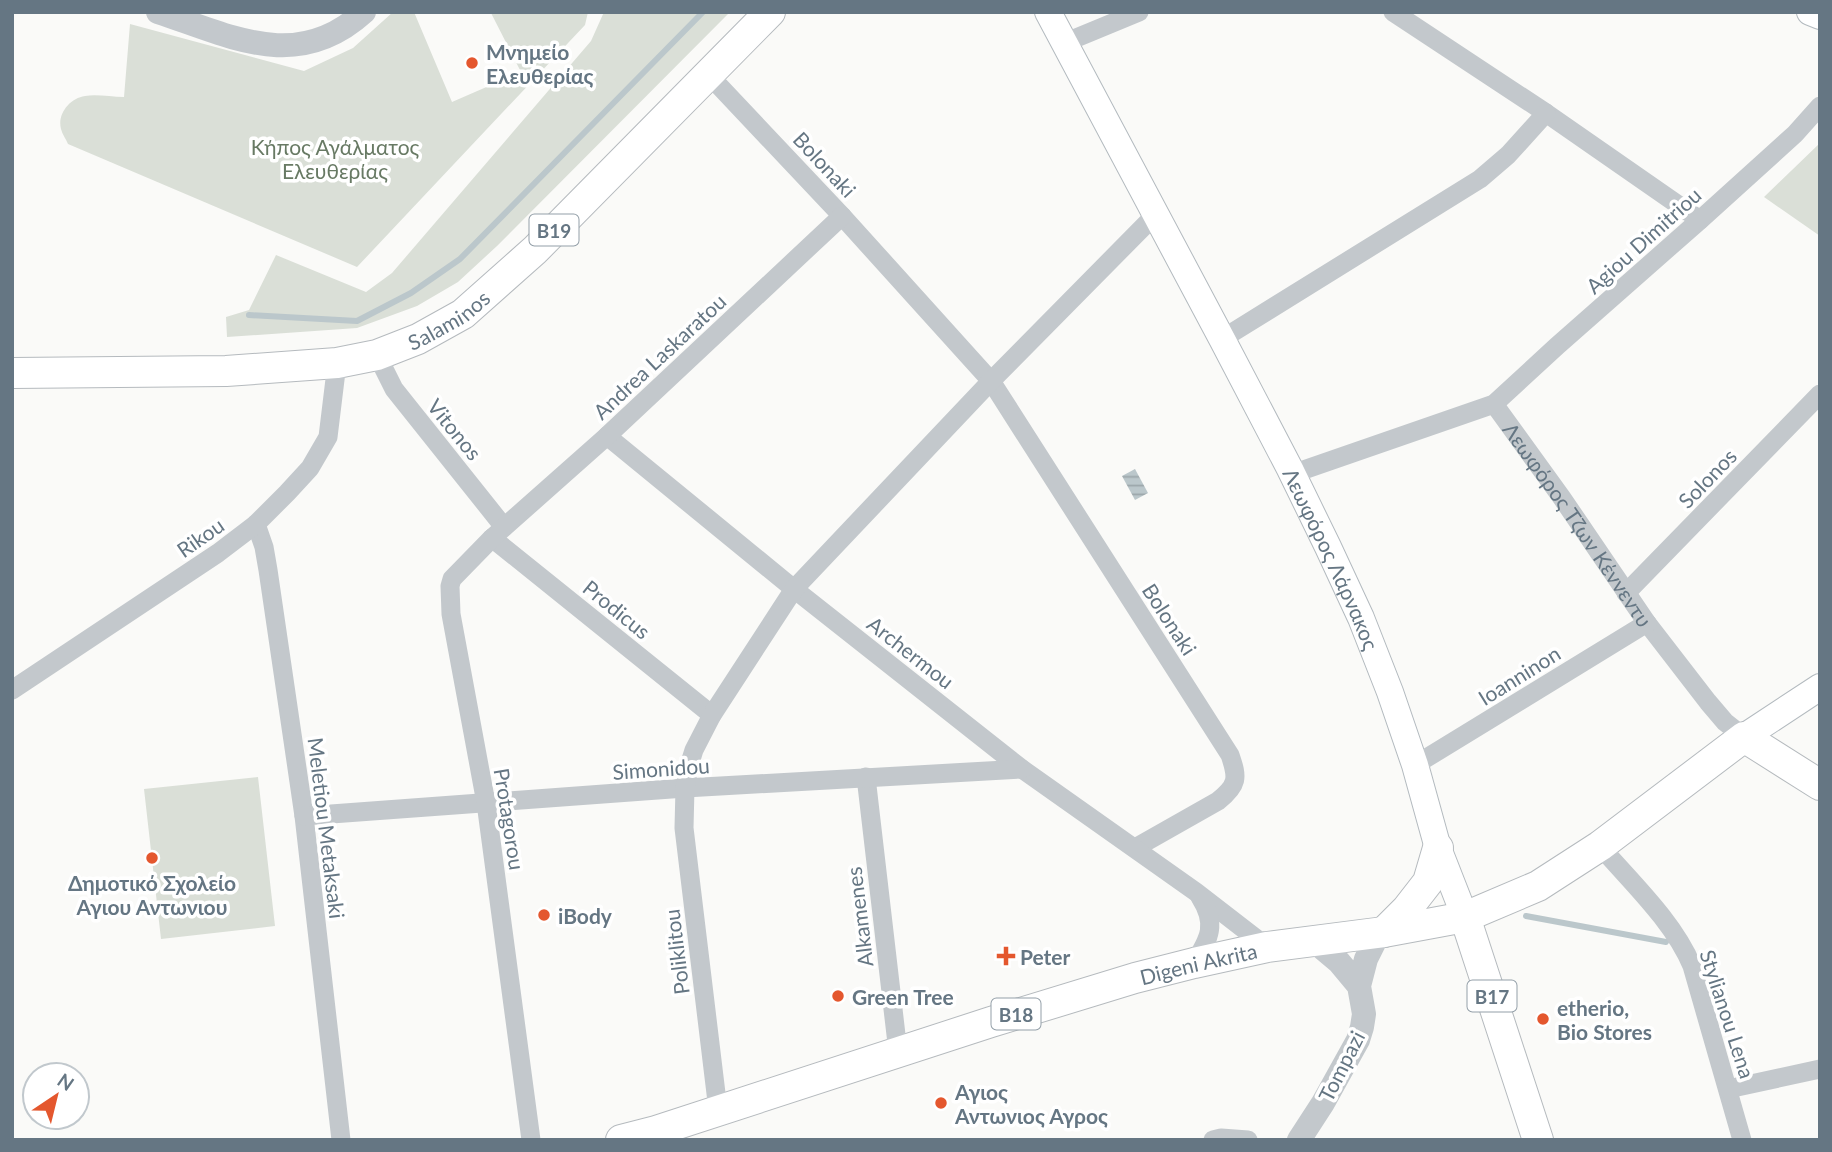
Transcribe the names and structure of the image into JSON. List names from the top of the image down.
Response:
{
  "streets": {
    "main road": [
      "B19",
      "Salaminos",
      "Λεωφόρος Τζων Κέννεντυ",
      "Λεωφόρος Λάρνακος",
      "Digeni Akrita",
      "B17",
      "B18"
    ],
    "street": [
      "Bolonaki",
      "Agiou Dimitriou",
      "Andrea Laskaratou",
      "Vitonos",
      "Solonos",
      "Rikou",
      "Prodicus",
      "Archermou",
      "Ioanninon",
      "Simonidou",
      "Protagorou",
      "Meletiou Metaksaki",
      "Alkamenes",
      "Poliklitou",
      "Stylianou Lena",
      "Tompazi"
    ]
  },
  "crossings": [
    ["Bolonaki", "Salaminos"],
    ["Bolonaki", "Andrea Laskaratou"],
    ["Bolonaki", "Archermou"],
    ["Agiou Dimitriou", "Λεωφόρος Τζων Κέννεντυ"],
    ["Salaminos", "Vitonos"],
    ["Salaminos", "Rikou"],
    ["Andrea Laskaratou", "Vitonos"],
    ["Andrea Laskaratou", "Prodicus"],
    ["Andrea Laskaratou", "Archermou"],
    ["Andrea Laskaratou", "Protagorou"],
    ["Vitonos", "Prodicus"],
    ["Vitonos", "Protagorou"],
    ["Solonos", "Λεωφόρος Τζων Κέννεντυ"],
    ["Λεωφόρος Τζων Κέννεντυ", "Λεωφόρος Λάρνακος"],
    ["Λεωφόρος Τζων Κέννεντυ", "Ioanninon"],
    ["Λεωφόρος Τζων Κέννεντυ", "Digeni Akrita"],
    ["Rikou", "Meletiou Metaksaki"],
    ["Λεωφόρος Λάρνακος", "Ioanninon"],
    ["Λεωφόρος Λάρνακος", "Digeni Akrita"],
    ["Prodicus", "Protagorou"],
    ["Archermou", "Simonidou"],
    ["Archermou", "Digeni Akrita"],
    ["Simonidou", "Protagorou"],
    ["Simonidou", "Meletiou Metaksaki"],
    ["Simonidou", "Alkamenes"],
    ["Simonidou", "Poliklitou"],
    ["Alkamenes", "Digeni Akrita"],
    ["Poliklitou", "Digeni Akrita"],
    ["Digeni Akrita", "Stylianou Lena"],
    ["Digeni Akrita", "Tompazi"]
  ],
  "parks": ["Κήπος Αγάλματος Ελευθερίας"],
  "places": {
    "other": [
      "Μνημείο Ελευθερίας",
      "Δημοτικό Σχολείο Αγιου Αντωνιου",
      "iBody",
      "Green Tree",
      "etherio, Bio Stores",
      "Αγιος Αντωνιος Αγρος"
    ],
    "health": ["Peter"]
  },
  "north": "top right"
}
